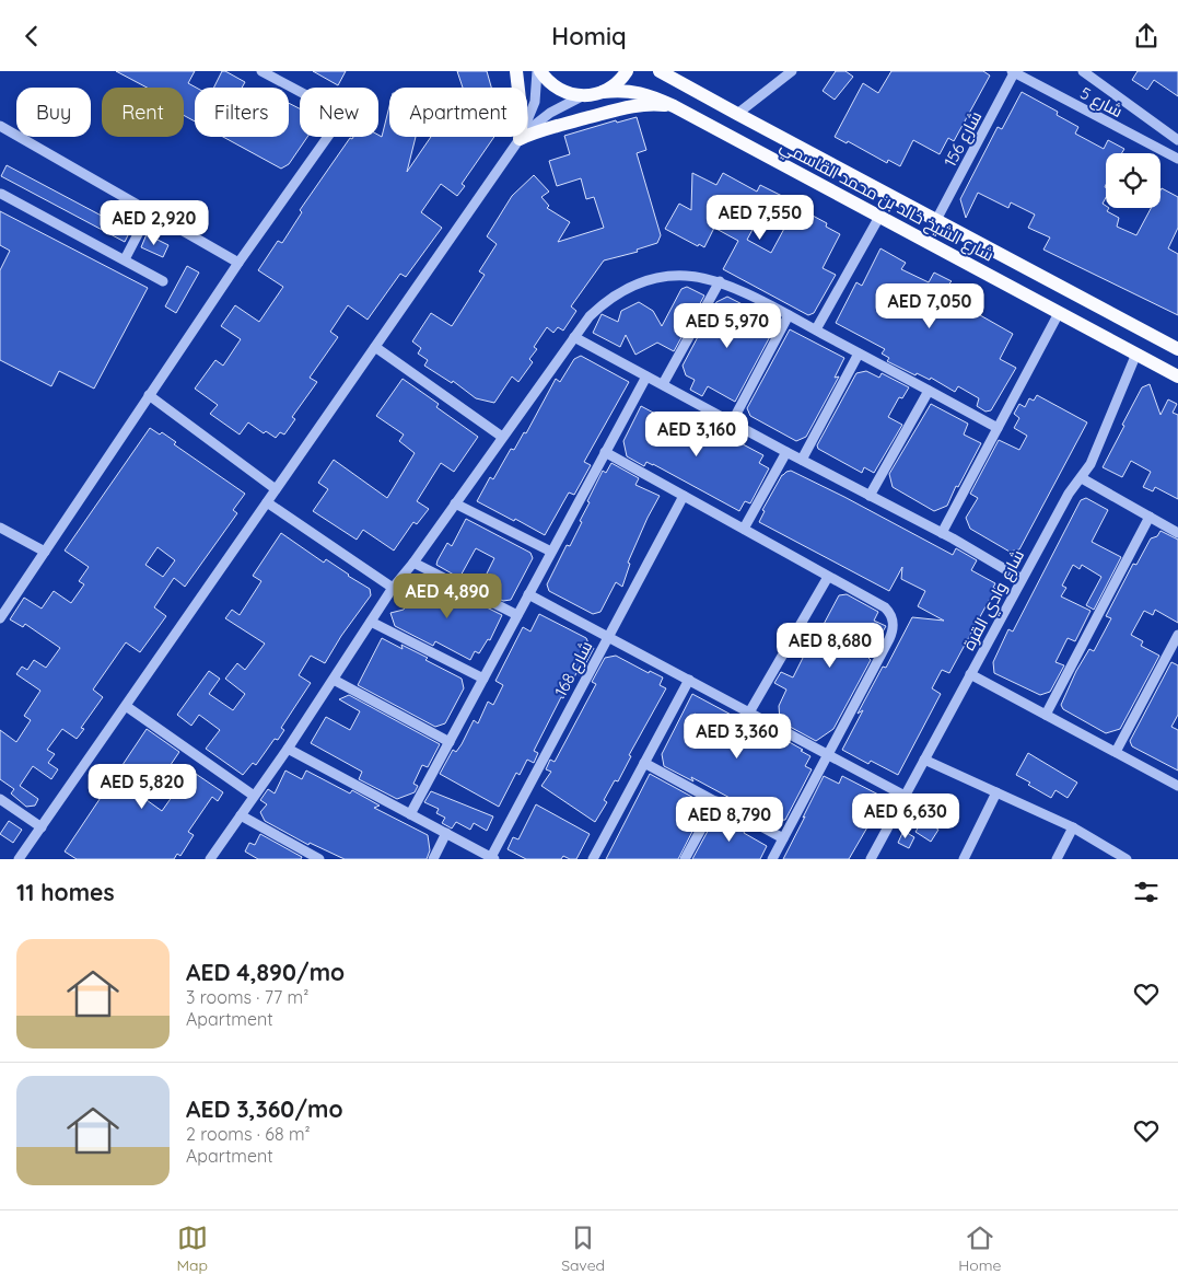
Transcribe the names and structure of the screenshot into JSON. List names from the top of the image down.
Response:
{
  "streets": {
    "main road": ["شارع الشيخ خالد بن محمد القاسمي"],
    "street": [
      "شارع 5",
      "شارع 156",
      "شارع وادي القرة",
      "شارع 168"
    ]
  },
  "crossings": [
    ["شارع 5", "شارع 156"],
    ["شارع 156", "شارع الشيخ خالد بن محمد القاسمي"],
    ["شارع الشيخ خالد بن محمد القاسمي", "شارع وادي القرة"]
  ],
  "page": {
    "header": "Homiq",
    "chip": [
      "Buy",
      "Rent",
      "Filters",
      "New",
      "Apartment"
    ],
    "price": [
      "AED 7,550",
      "AED 2,920",
      "AED 7,050",
      "AED 5,970",
      "AED 3,160",
      "AED 4,890",
      "AED 8,680",
      "AED 3,360",
      "AED 5,820",
      "AED 6,630",
      "AED 8,790"
    ],
    "heading": "11 homes",
    "list": [
      {
        "name": "AED 4,890/mo",
        "note": "3 rooms · 77 m² · Apartment"
      },
      {
        "name": "AED 3,360/mo",
        "note": "2 rooms · 68 m² · Apartment"
      }
    ],
    "tabs": ["Map", "Saved", "Home"]
  }
}
